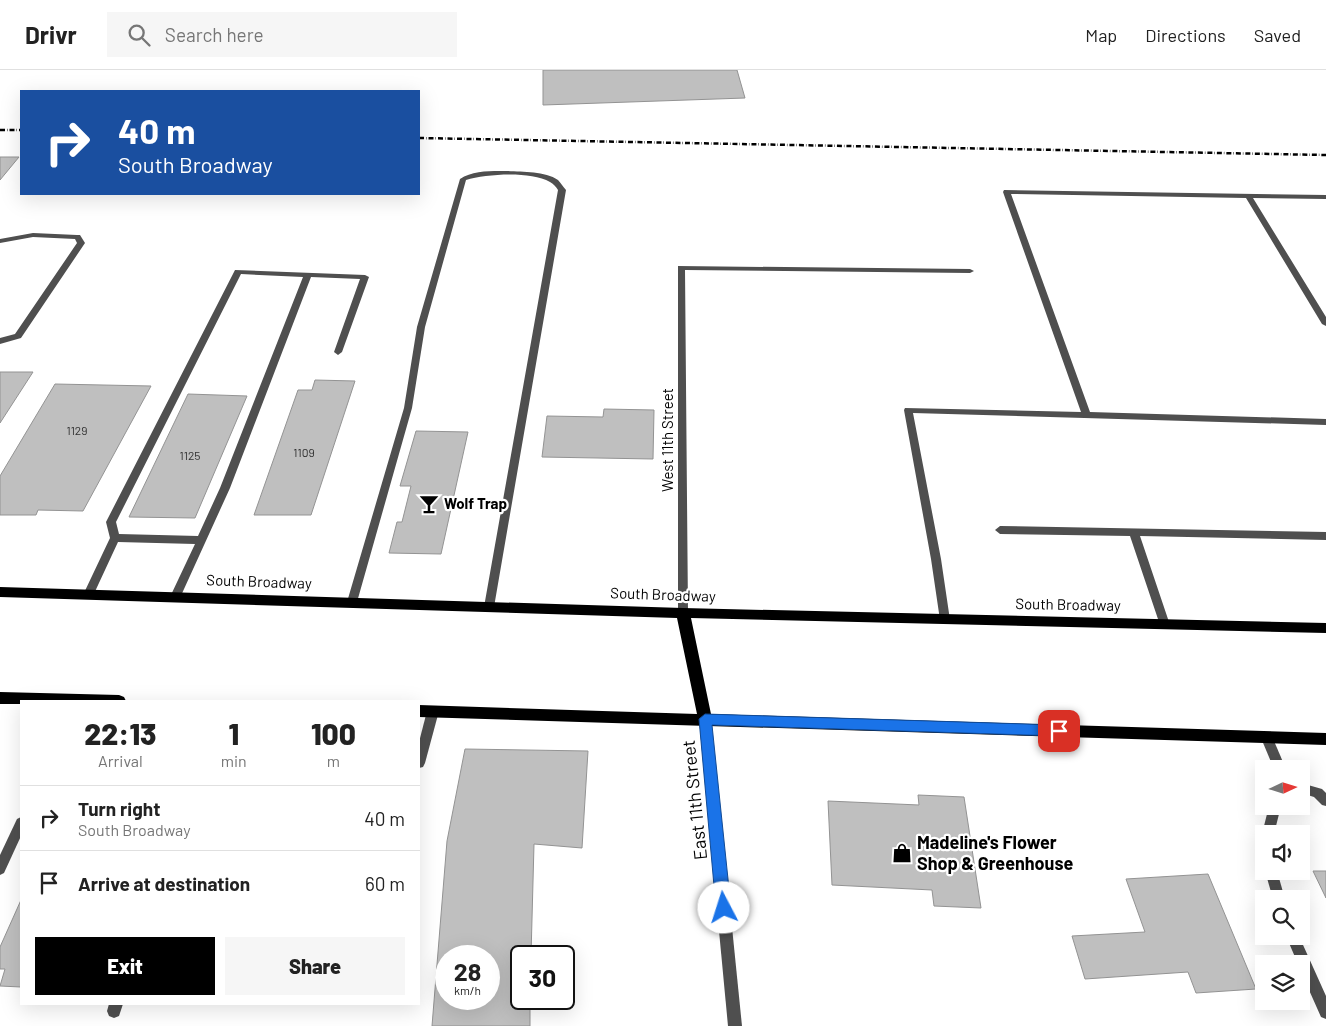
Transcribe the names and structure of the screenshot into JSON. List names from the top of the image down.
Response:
{
  "streets": {
    "main road": ["South Broadway"],
    "street": ["West 11th Street", "East 11th Street"]
  },
  "crossings": [
    ["West 11th Street", "South Broadway"]
  ],
  "places": {
    "bar": ["Wolf Trap"],
    "shop": ["Madeline's Flower Shop & Greenhouse"]
  },
  "house_numbers": ["1129", "1109", "1125"],
  "north": "right",
  "page": {
    "header": "Drivr",
    "search": "Search here",
    "nav": ["Map", "Directions", "Saved"],
    "turn": ["40 m", "South Broadway"],
    "eta": [
      "22:13",
      "Arrival",
      "1",
      "min",
      "100",
      "m"
    ],
    "list": [
      {
        "name": "Turn right",
        "note": "South Broadway",
        "value": "40 m"
      },
      {
        "name": "Arrive at destination",
        "value": "60 m"
      }
    ],
    "buttons": ["Exit", "Share"],
    "speed": "28 km/h",
    "limit": "30"
  }
}
